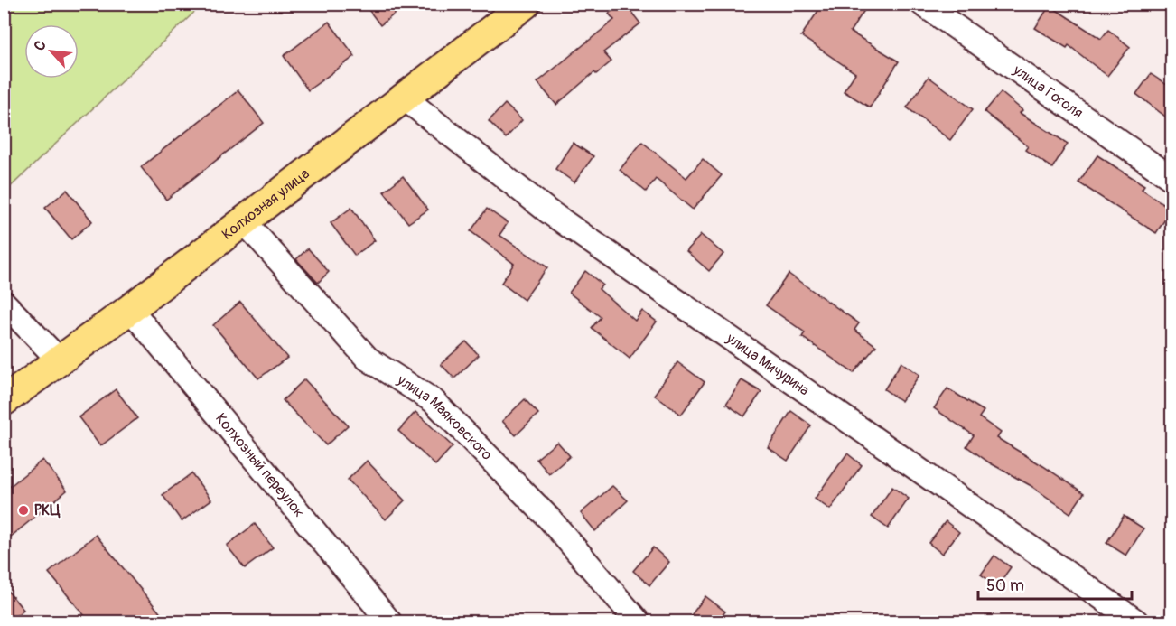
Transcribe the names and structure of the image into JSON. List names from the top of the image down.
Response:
{
  "streets": {
    "main road": ["Колхозная улица"],
    "street": [
      "улица Гоголя",
      "улица Мичурина",
      "улица Маяковского",
      "Колхозный переулок"
    ]
  },
  "crossings": [
    ["Колхозная улица", "улица Мичурина"],
    ["Колхозная улица", "улица Маяковского"],
    ["Колхозная улица", "Колхозный переулок"]
  ],
  "places": ["РКЦ"],
  "scale_bar": "50 m",
  "north": "top left"
}
